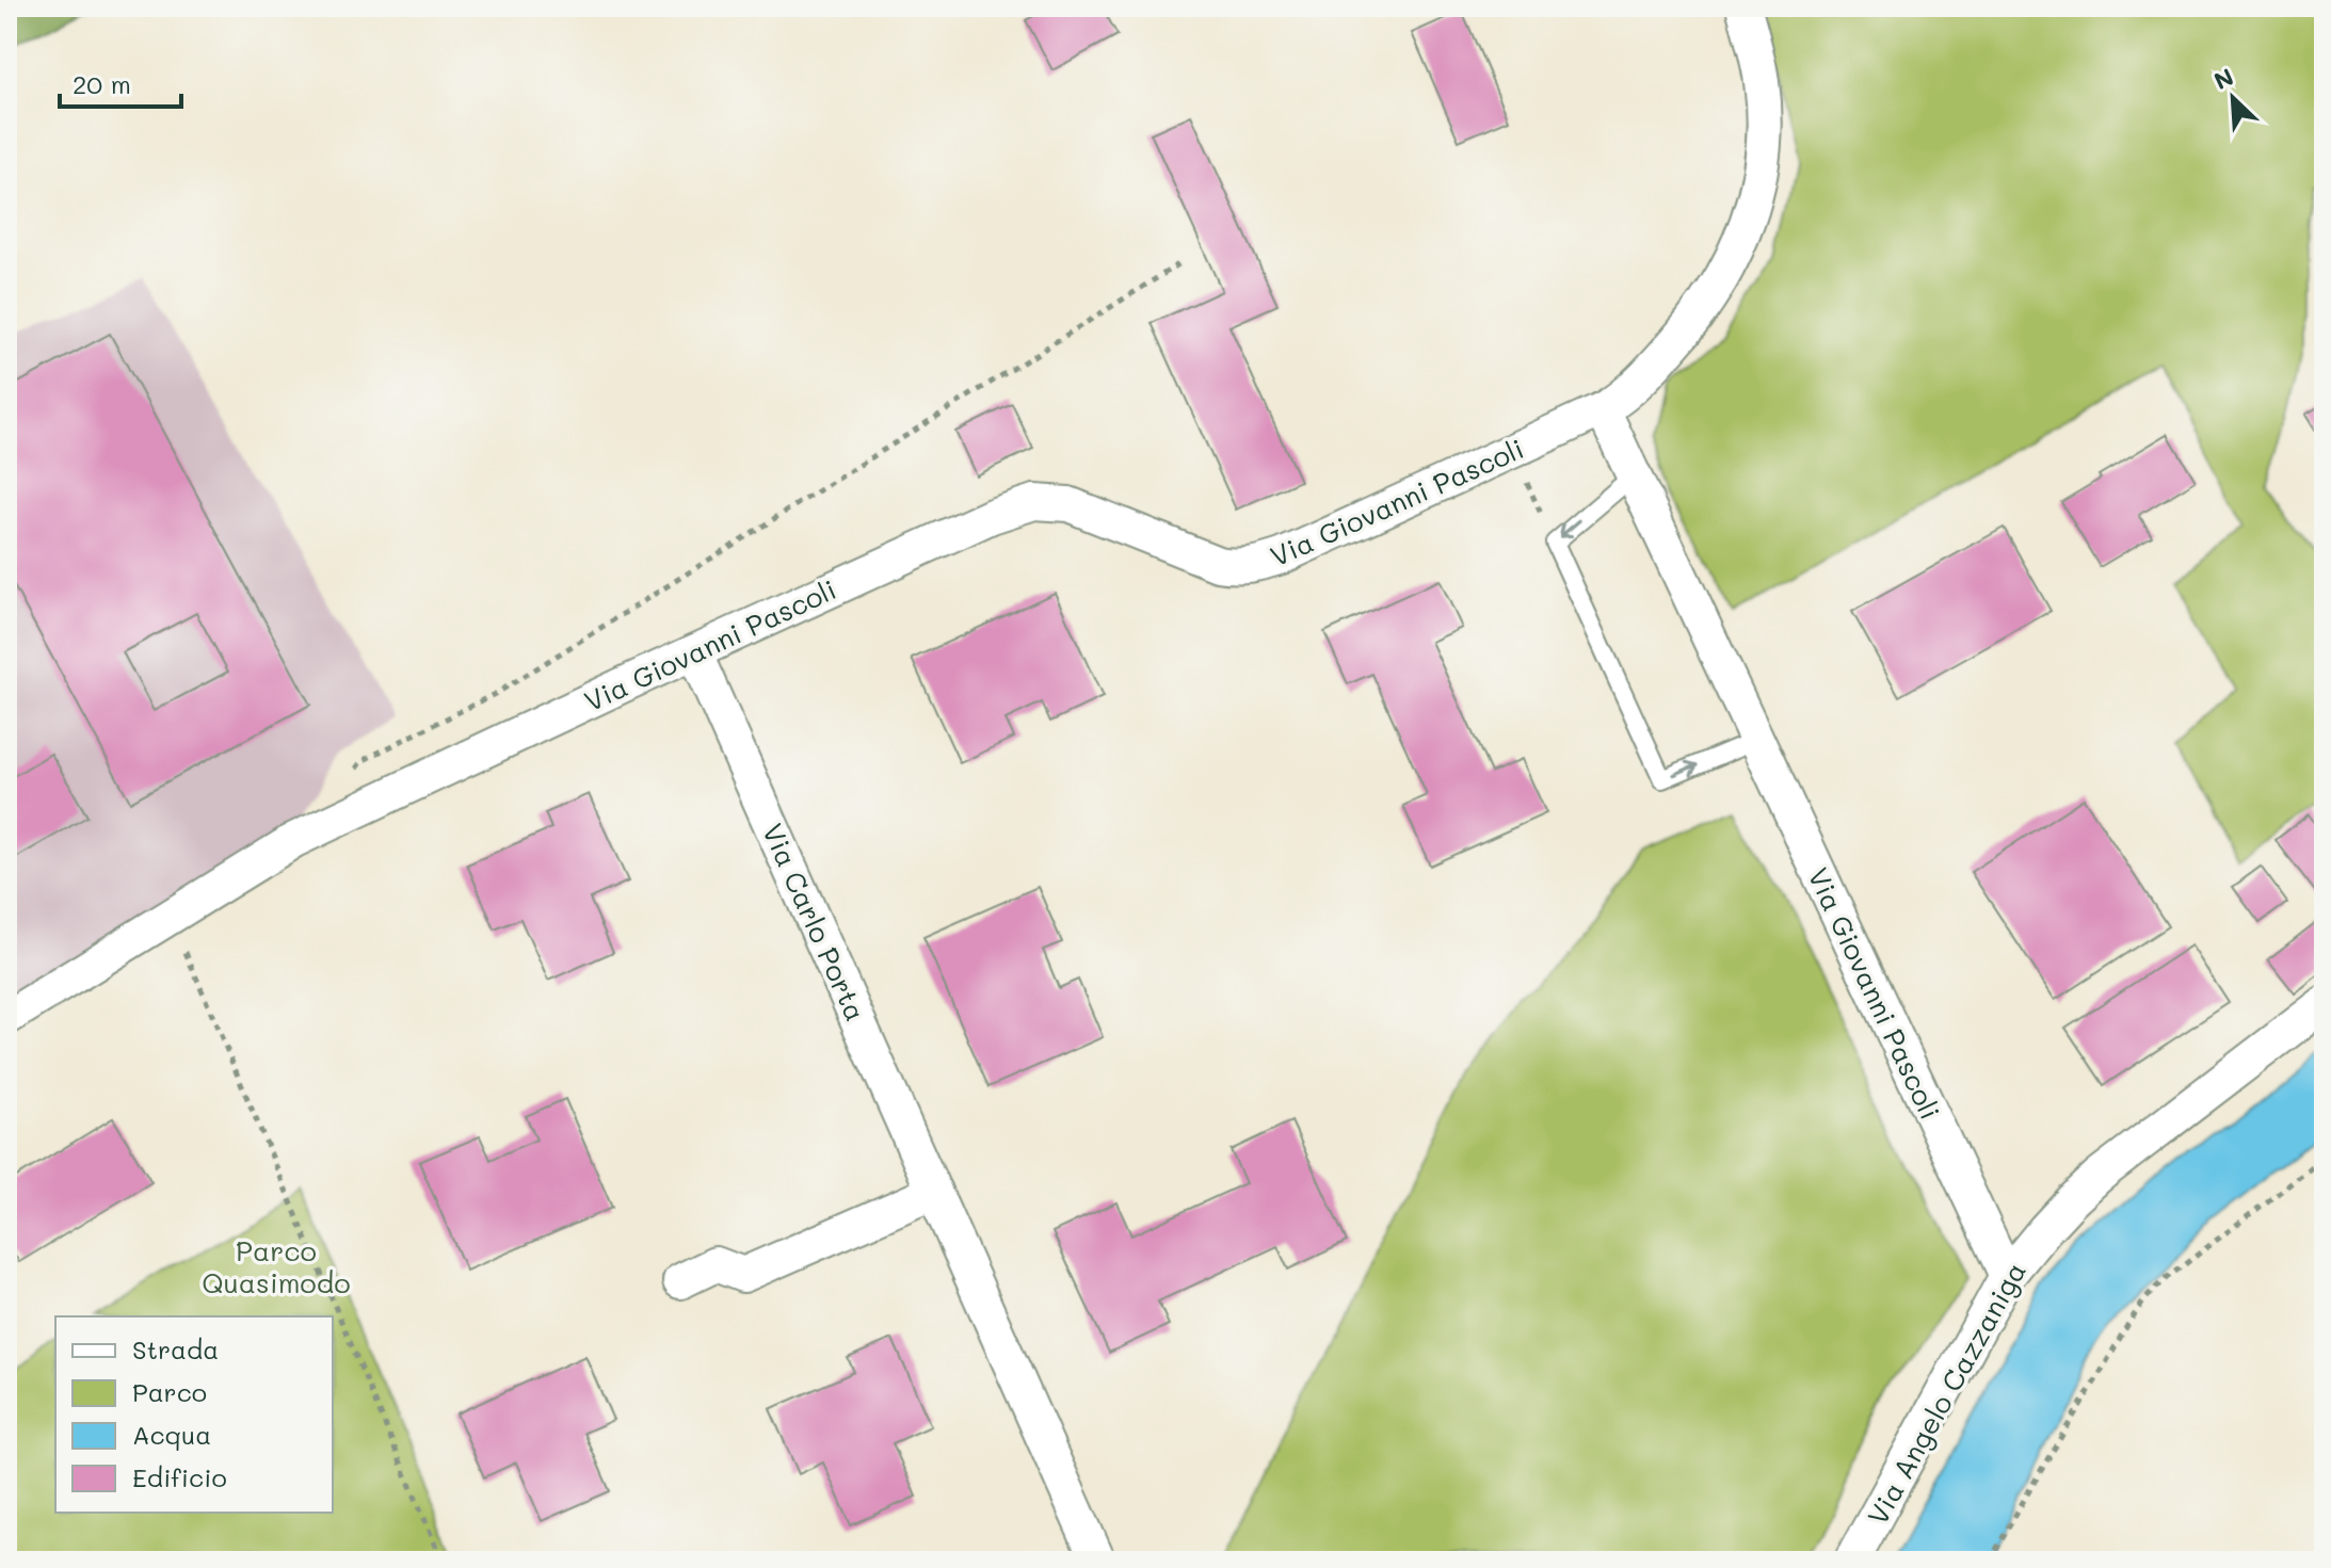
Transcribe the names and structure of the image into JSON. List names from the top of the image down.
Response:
{
  "streets": {
    "street": ["Via Giovanni Pascoli", "Via Carlo Porta", "Via Angelo Cazzaniga"]
  },
  "crossings": [
    ["Via Giovanni Pascoli", "Via Carlo Porta"],
    ["Via Giovanni Pascoli", "Via Angelo Cazzaniga"]
  ],
  "parks": ["Parco Quasimodo"],
  "legend": [
    "Strada",
    "Parco",
    "Acqua",
    "Edificio"
  ],
  "scale_bar": "20 m",
  "north": "top left"
}
